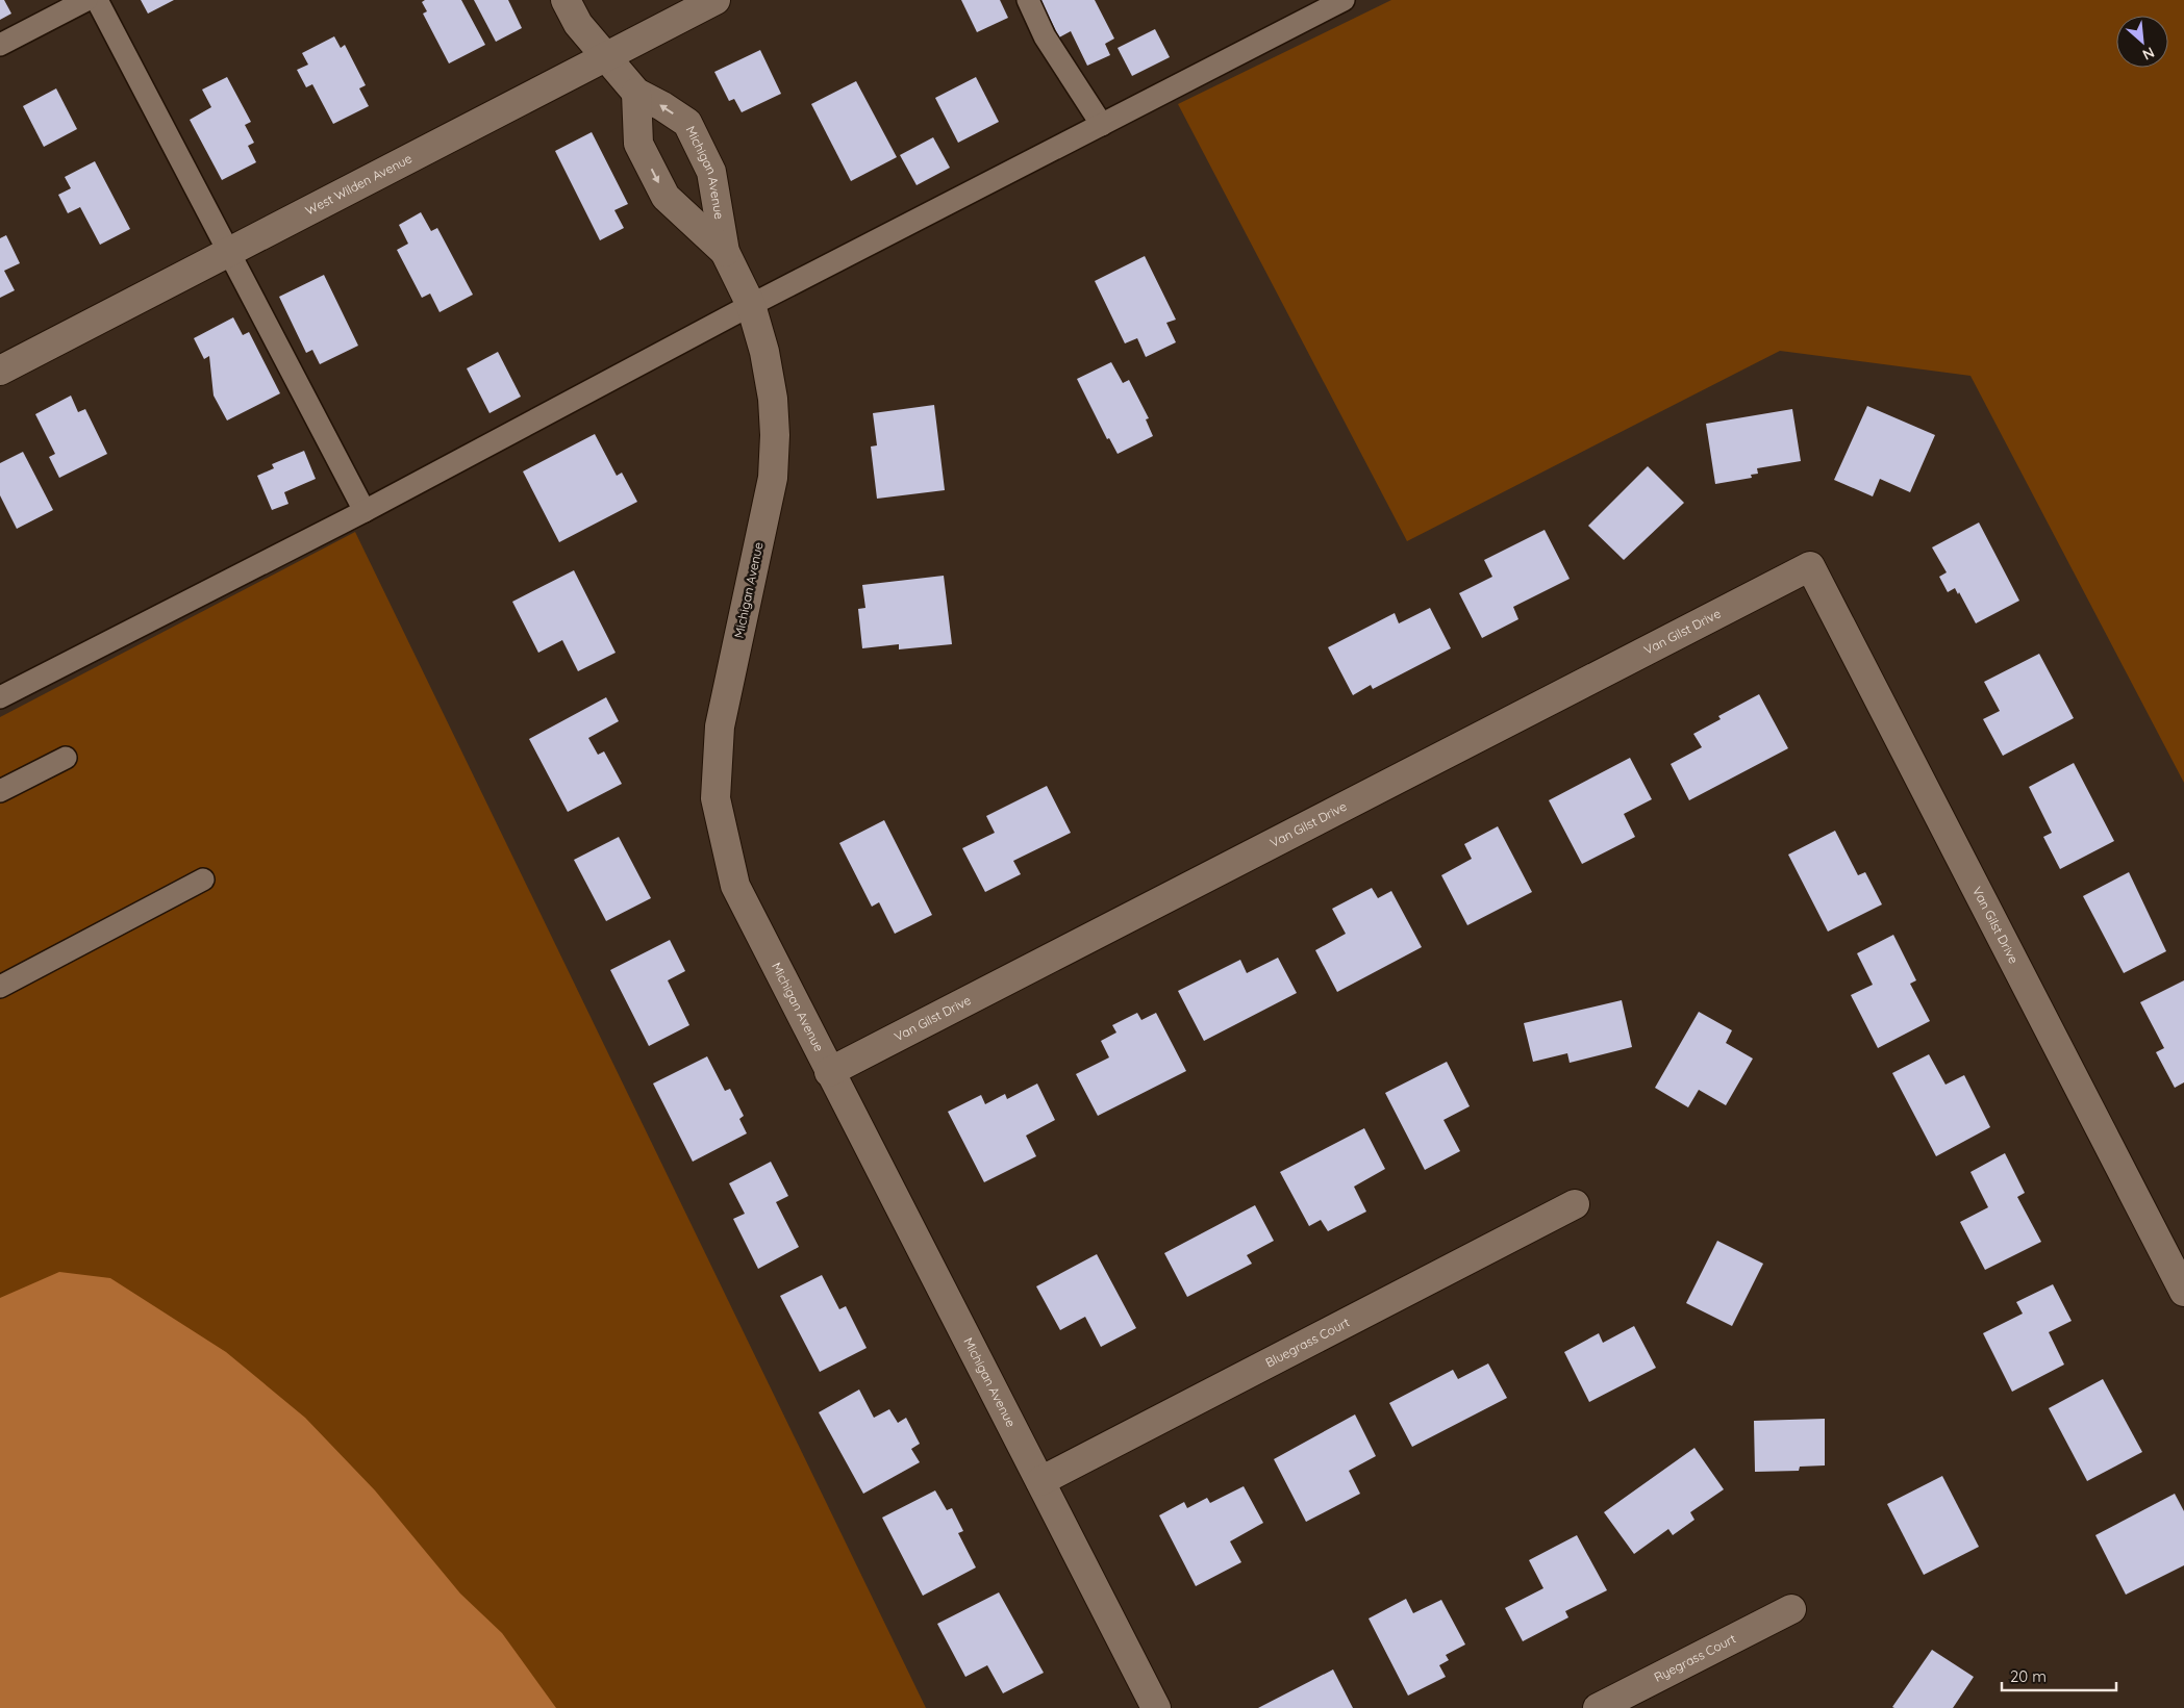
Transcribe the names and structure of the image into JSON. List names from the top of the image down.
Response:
{
  "streets": {
    "street": [
      "Michigan Avenue",
      "West Wilden Avenue",
      "Van Gilst Drive",
      "Bluegrass Court",
      "Ryegrass Court"
    ]
  },
  "crossings": [
    ["Michigan Avenue", "West Wilden Avenue"],
    ["Michigan Avenue", "Van Gilst Drive"],
    ["Michigan Avenue", "Bluegrass Court"]
  ],
  "scale_bar": "20 m",
  "north": "bottom right"
}
